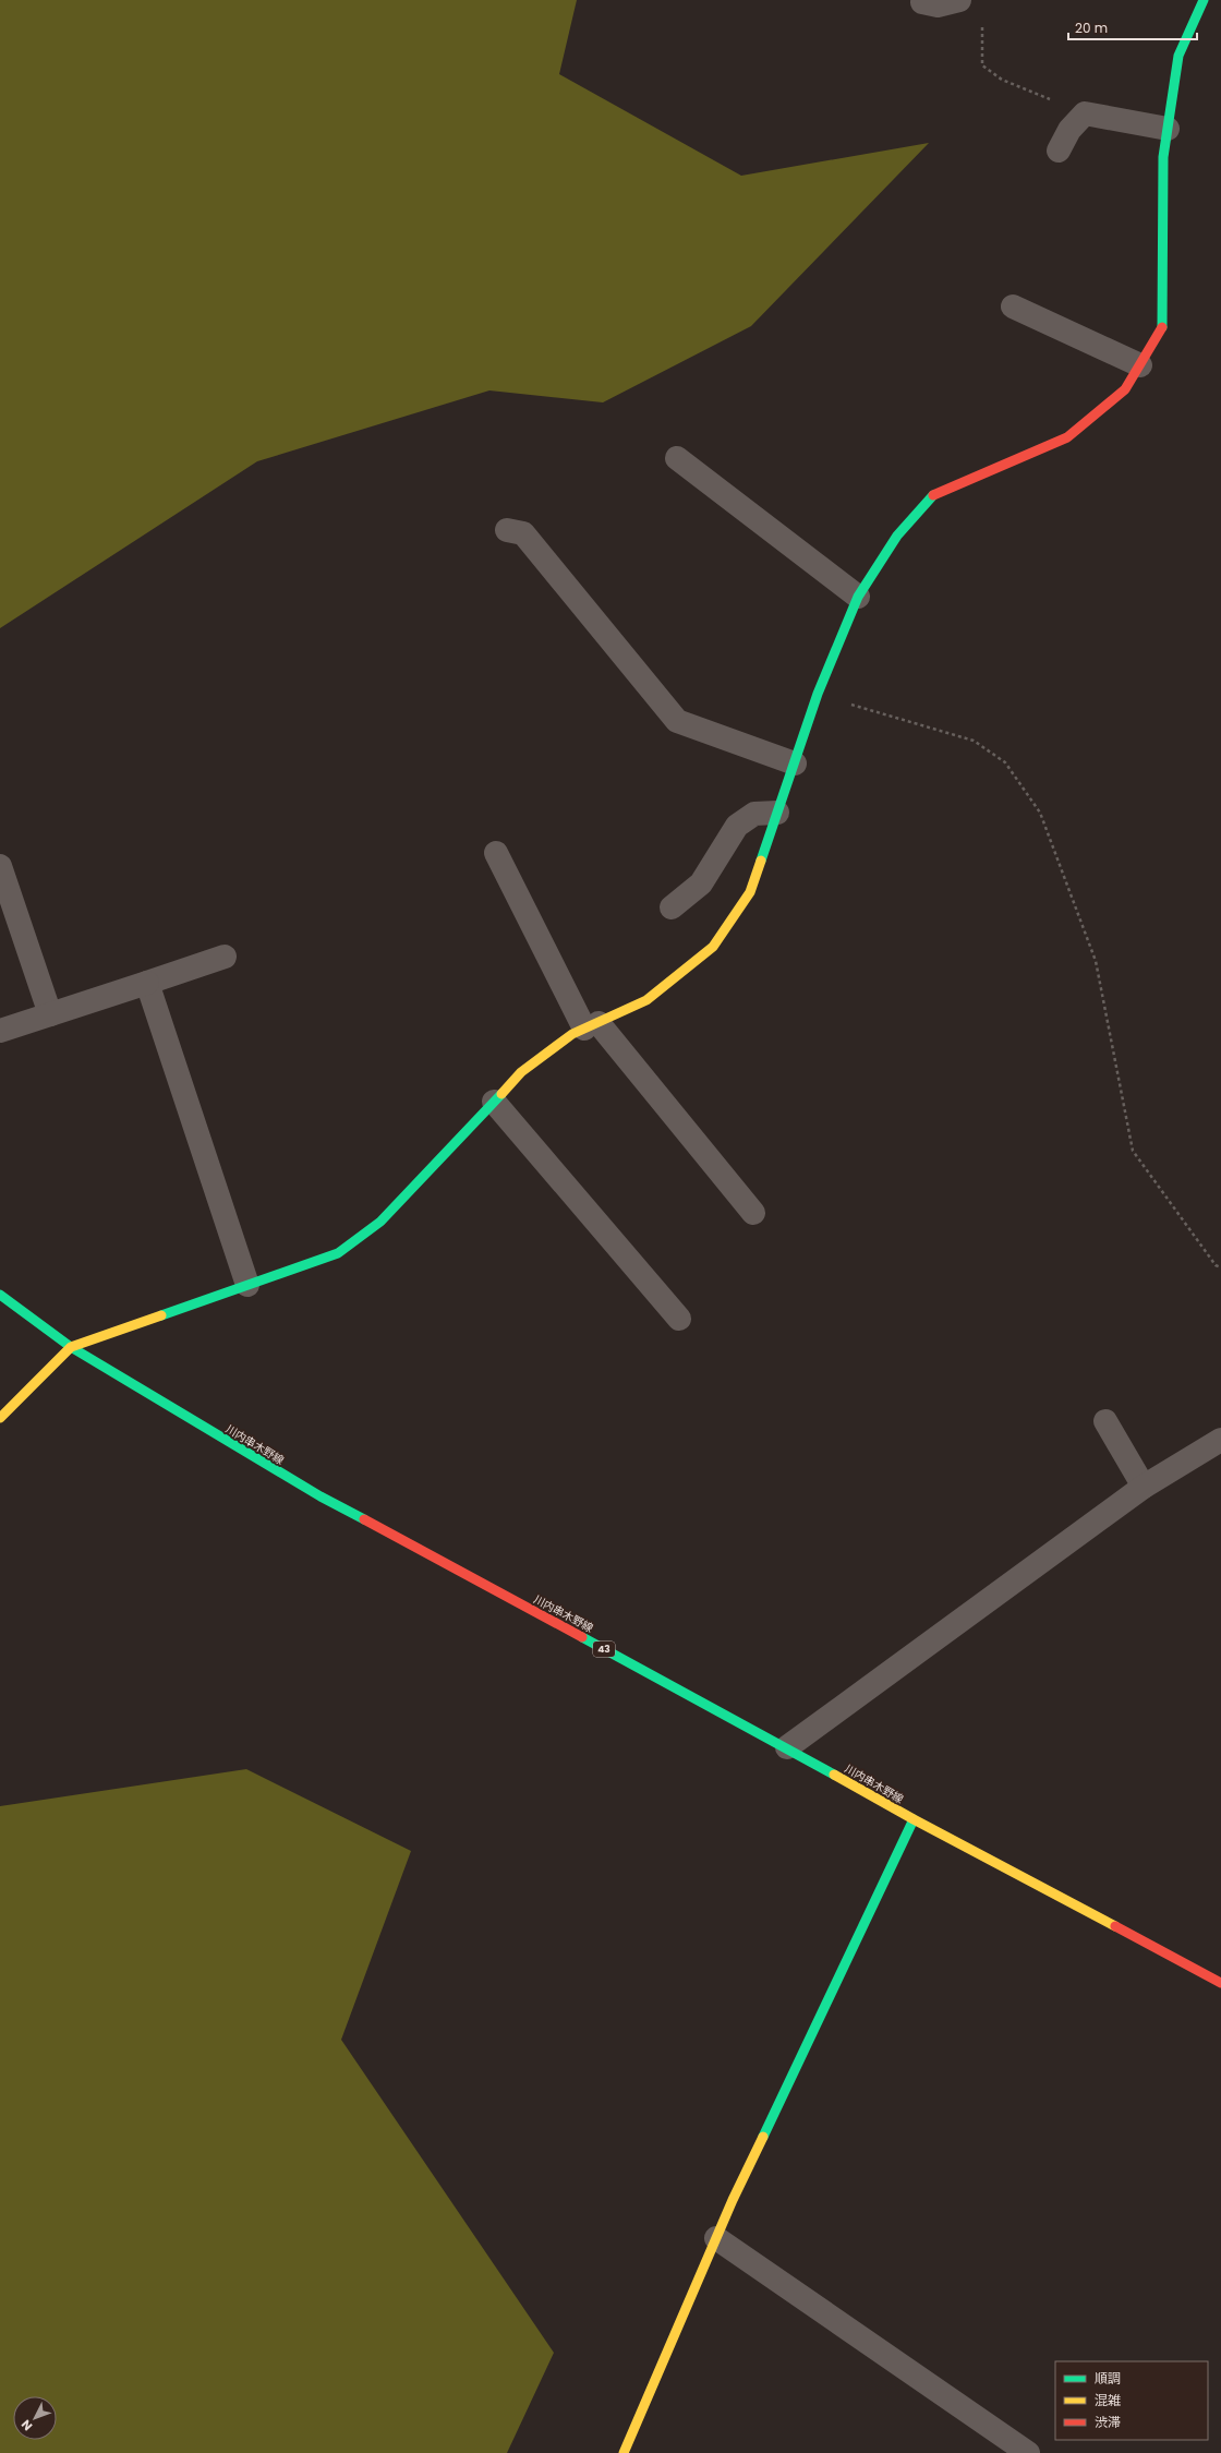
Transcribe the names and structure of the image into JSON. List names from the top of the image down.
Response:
{
  "streets": {
    "street": ["川内串木野線", "43"]
  },
  "legend": ["順調", "混雑", "渋滞"],
  "scale_bar": "20 m",
  "north": "bottom left"
}
